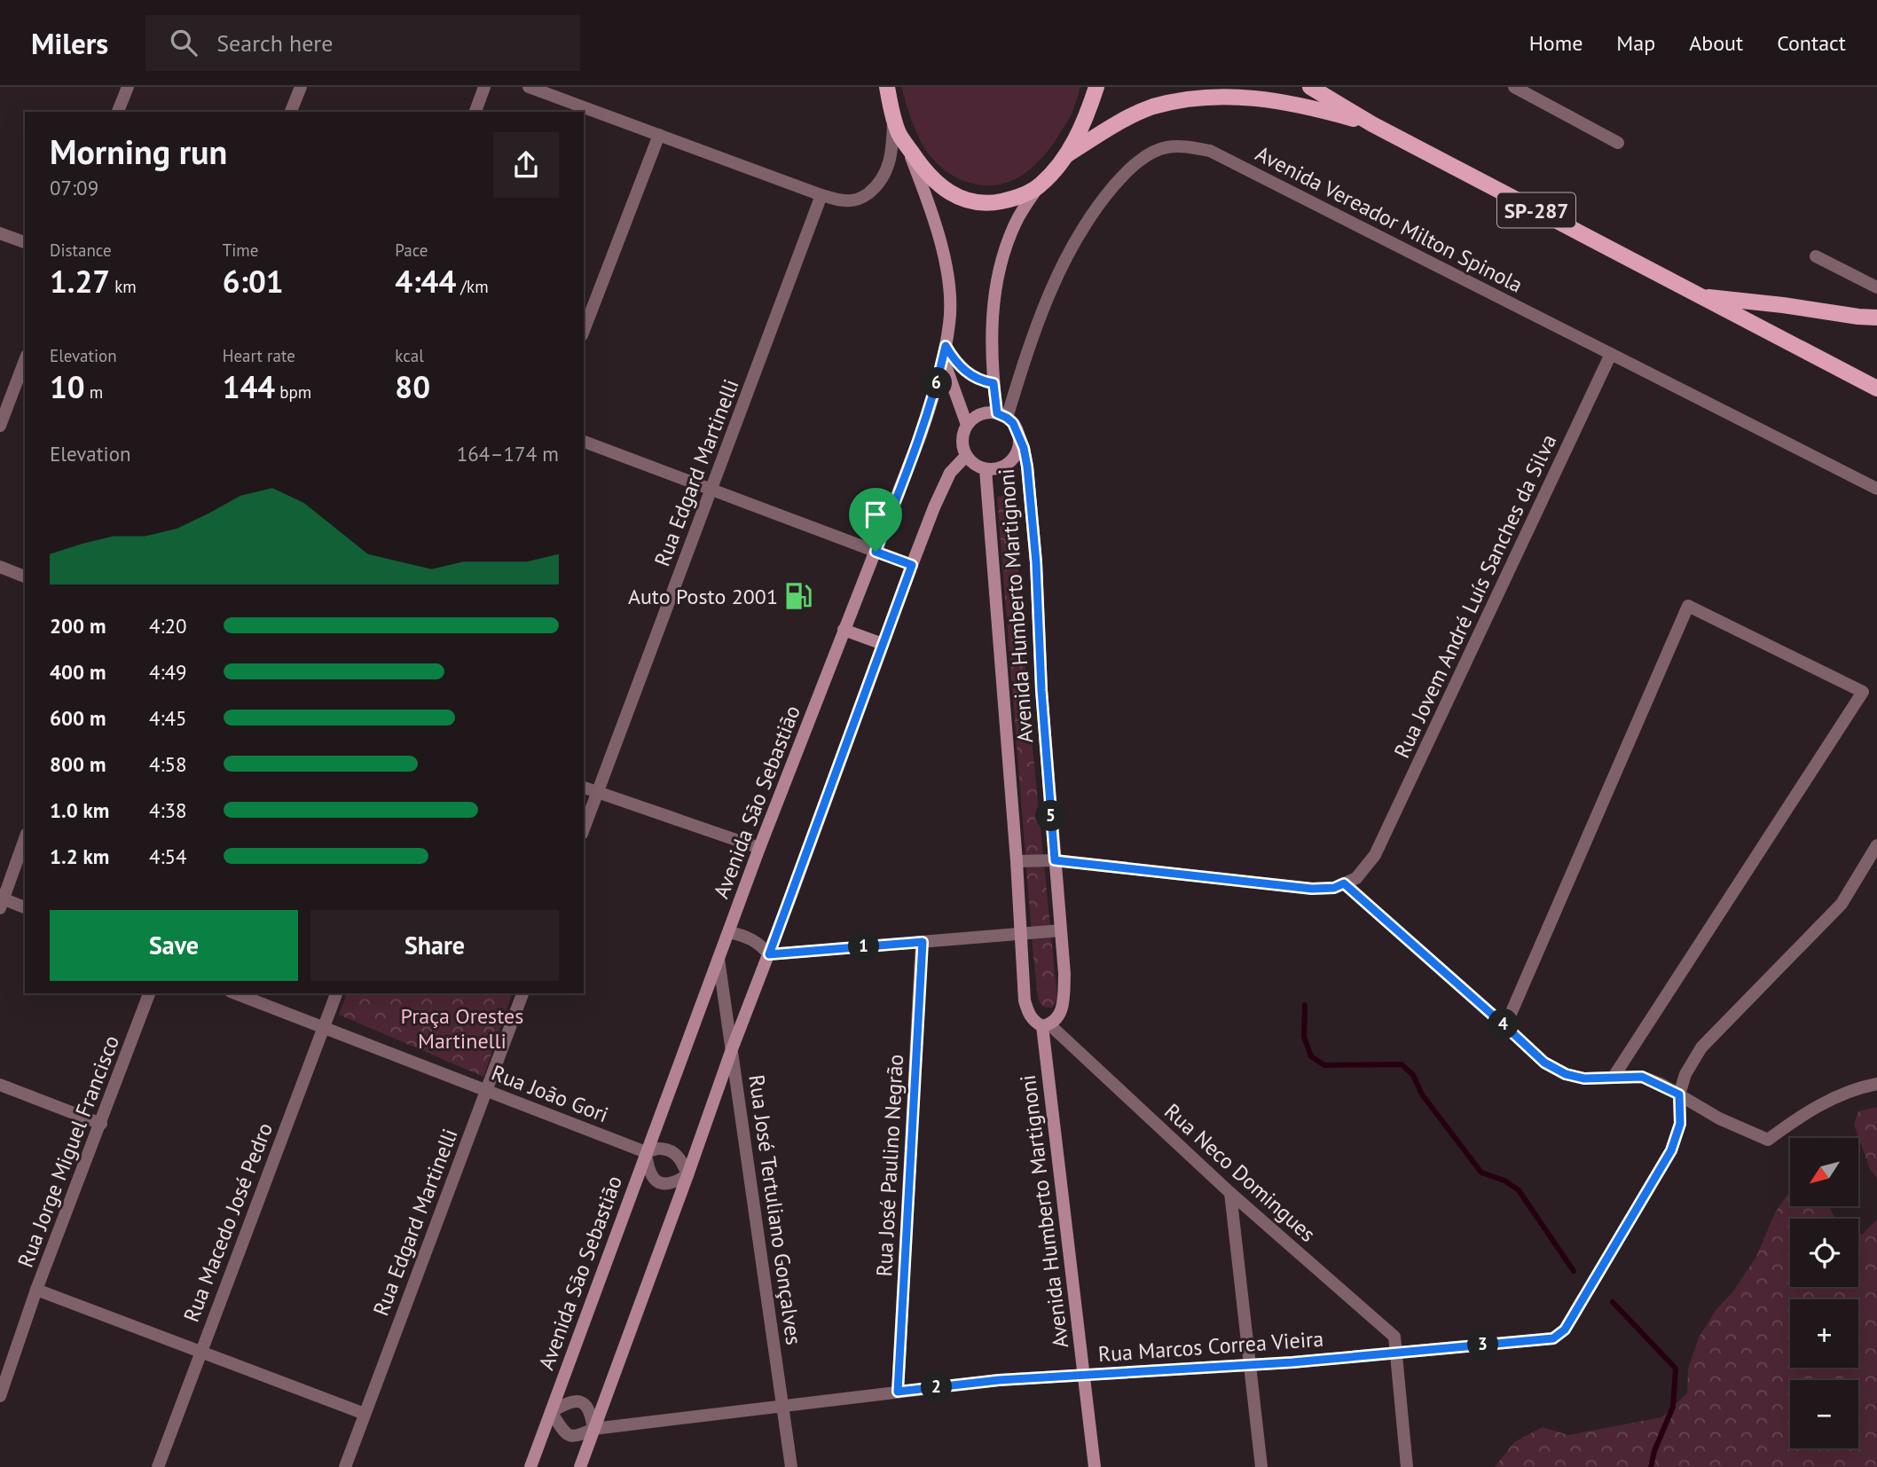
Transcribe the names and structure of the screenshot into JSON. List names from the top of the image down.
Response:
{
  "streets": {
    "main road": ["SP-287", "Avenida Humberto Martignoni", "Avenida São Sebastião"],
    "street": [
      "Avenida Vereador Milton Spinola",
      "Rua Edgard Martinelli",
      "Rua Jovem André Luís Sanches da Silva",
      "Rua João Gori",
      "Rua Jorge Miguel Francisco",
      "Rua José Paulino Negrão",
      "Rua Neco Domingues",
      "Rua José Tertuliano Gonçalves",
      "Rua Macedo José Pedro",
      "Rua Marcos Correa Vieira"
    ]
  },
  "crossings": [
    ["Avenida Vereador Milton Spinola", "Rua Jovem André Luís Sanches da Silva"],
    ["Avenida Vereador Milton Spinola", "Avenida Humberto Martignoni"],
    ["Rua Edgard Martinelli", "Rua João Gori"],
    ["Avenida Humberto Martignoni", "Rua Neco Domingues"],
    ["Avenida Humberto Martignoni", "Rua Marcos Correa Vieira"],
    ["Avenida São Sebastião", "Rua João Gori"],
    ["Avenida São Sebastião", "Rua José Tertuliano Gonçalves"],
    ["Avenida São Sebastião", "Rua Marcos Correa Vieira"],
    ["Rua João Gori", "Rua Macedo José Pedro"],
    ["Rua José Paulino Negrão", "Rua Marcos Correa Vieira"],
    ["Rua Neco Domingues", "Rua Marcos Correa Vieira"],
    ["Rua José Tertuliano Gonçalves", "Rua Marcos Correa Vieira"]
  ],
  "parks": ["Praça Orestes Martinelli"],
  "places": {
    "fuel station": ["Auto Posto 2001"]
  },
  "north": "bottom left",
  "page": {
    "header": "Milers",
    "search": "Search here",
    "nav": [
      "Home",
      "Map",
      "About",
      "Contact"
    ],
    "heading": ["Morning run", "07:09"],
    "stats": [
      ["Distance", "1.27 km"],
      ["Time", "6:01"],
      ["Pace", "4:44 /km"],
      ["Elevation", "10 m"],
      ["Heart rate", "144 bpm"],
      ["kcal", "80"]
    ],
    "pins": [
      "6",
      "5",
      "1",
      "4",
      "3",
      "2"
    ],
    "chart": ["Elevation", "164–174 m"],
    "list": [
      {
        "name": "200 m",
        "note": "4:20"
      },
      {
        "name": "400 m",
        "note": "4:49"
      },
      {
        "name": "600 m",
        "note": "4:45"
      },
      {
        "name": "800 m",
        "note": "4:58"
      },
      {
        "name": "1.0 km",
        "note": "4:38"
      },
      {
        "name": "1.2 km",
        "note": "4:54"
      }
    ],
    "buttons": ["Save", "Share"],
    "map_buttons": ["+", "−"]
  }
}
